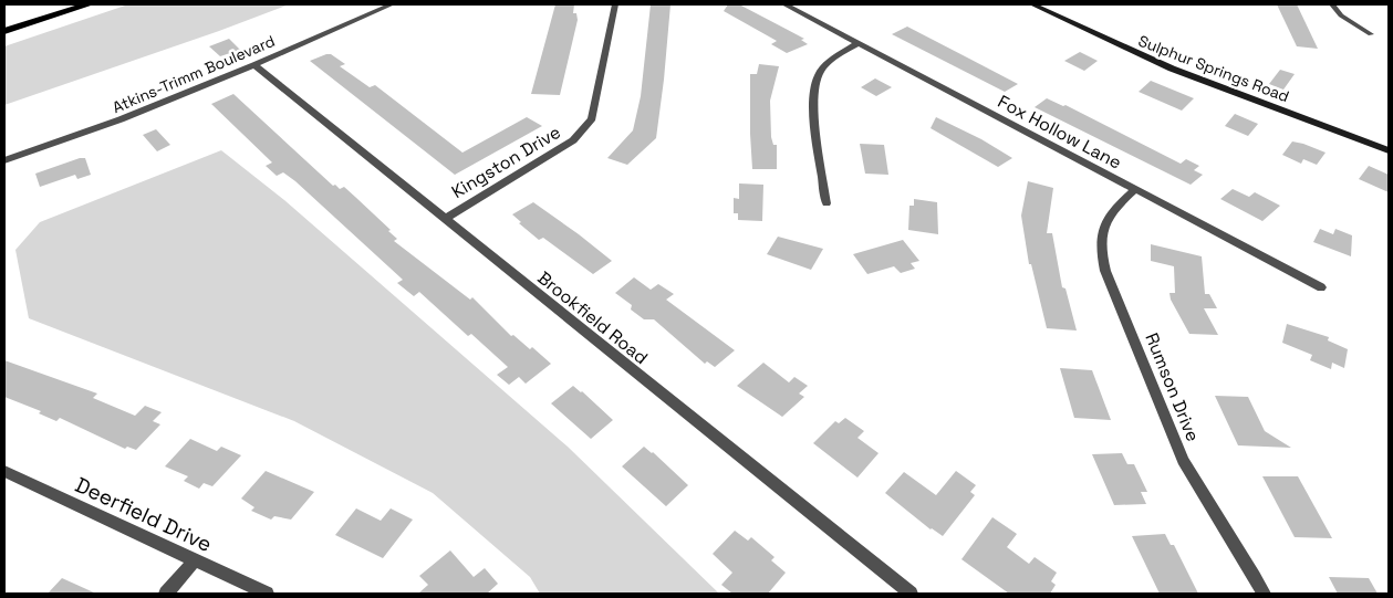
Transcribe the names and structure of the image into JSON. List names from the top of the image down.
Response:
{
  "streets": {
    "street": [
      "Sulphur Springs Road",
      "Atkins-Trimm Boulevard",
      "Fox Hollow Lane",
      "Kingston Drive",
      "Brookfield Road",
      "Rumson Drive",
      "Deerfield Drive"
    ]
  },
  "crossings": [
    ["Atkins-Trimm Boulevard", "Brookfield Road"],
    ["Fox Hollow Lane", "Rumson Drive"],
    ["Kingston Drive", "Brookfield Road"]
  ]
}
